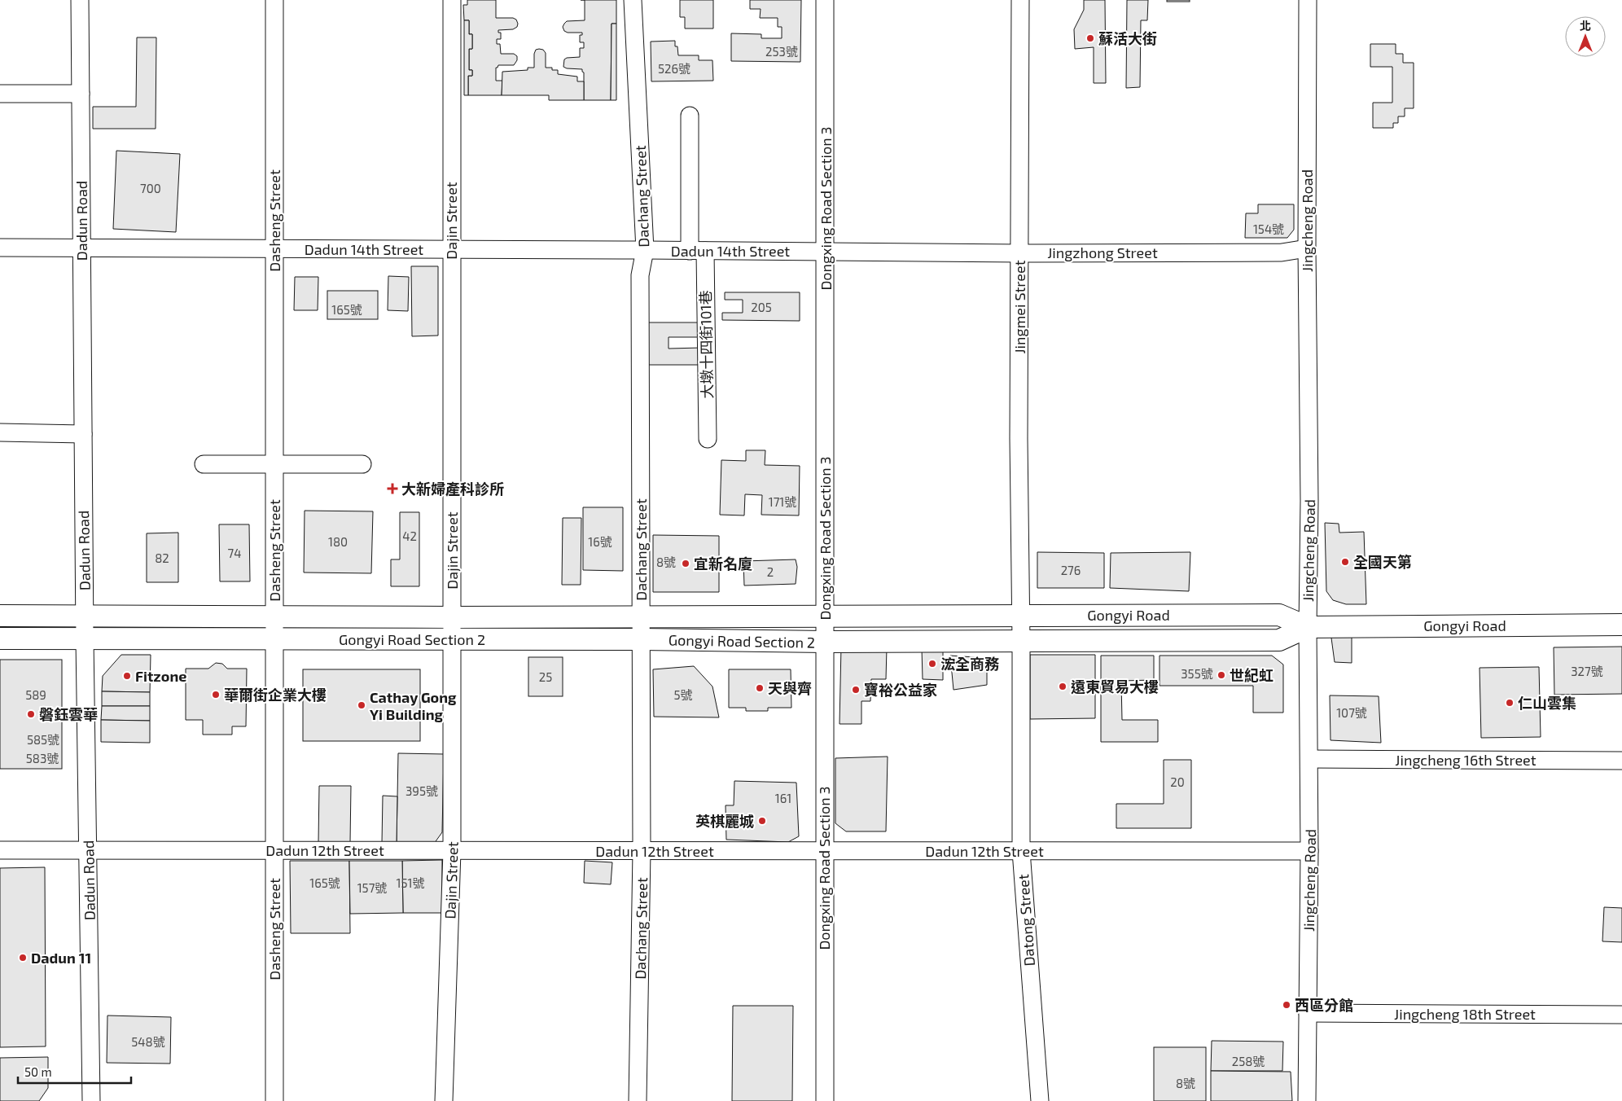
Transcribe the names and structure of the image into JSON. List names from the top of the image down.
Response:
{
  "streets": {
    "main road": ["Gongyi Road", "Gongyi Road Section 2"],
    "street": [
      "Dachang Street",
      "Dongxing Road Section 3",
      "Dadun Road",
      "Dasheng Street",
      "Dajin Street",
      "Jingcheng Road",
      "Dadun 14th Street",
      "Jingzhong Street",
      "Jingmei Street",
      "大墩十四街101巷",
      "Jingcheng 16th Street",
      "Dadun 12th Street",
      "Datong Street",
      "Jingcheng 18th Street"
    ]
  },
  "crossings": [
    ["Dachang Street", "Dadun 14th Street"],
    ["Dachang Street", "Gongyi Road Section 2"],
    ["Dachang Street", "Dadun 12th Street"],
    ["Dongxing Road Section 3", "Dadun 14th Street"],
    ["Dongxing Road Section 3", "Jingzhong Street"],
    ["Dongxing Road Section 3", "Gongyi Road"],
    ["Dongxing Road Section 3", "Gongyi Road Section 2"],
    ["Dongxing Road Section 3", "Dadun 12th Street"],
    ["Dadun Road", "Dadun 14th Street"],
    ["Dadun Road", "Gongyi Road Section 2"],
    ["Dadun Road", "Dadun 12th Street"],
    ["Dasheng Street", "Dadun 14th Street"],
    ["Dasheng Street", "Gongyi Road Section 2"],
    ["Dasheng Street", "Dadun 12th Street"],
    ["Dajin Street", "Dadun 14th Street"],
    ["Dajin Street", "Gongyi Road Section 2"],
    ["Dajin Street", "Dadun 12th Street"],
    ["Jingcheng Road", "Jingzhong Street"],
    ["Jingcheng Road", "Gongyi Road"],
    ["Jingcheng Road", "Jingcheng 16th Street"],
    ["Jingcheng Road", "Dadun 12th Street"],
    ["Jingcheng Road", "Jingcheng 18th Street"],
    ["Dadun 14th Street", "Jingzhong Street"],
    ["Dadun 14th Street", "大墩十四街101巷"],
    ["Jingzhong Street", "Jingmei Street"],
    ["Jingmei Street", "Gongyi Road"],
    ["Gongyi Road", "Gongyi Road Section 2"],
    ["Gongyi Road", "Datong Street"],
    ["Dadun 12th Street", "Datong Street"]
  ],
  "places": {
    "other": [
      "蘇活大街",
      "全國天第",
      "宜新名廈",
      "浤全商務",
      "世紀虹",
      "Fitzone",
      "遠東貿易大樓",
      "天與齊",
      "寶裕公益家",
      "華爾街企業大樓",
      "仁山雲集",
      "Cathay Gong Yi Building",
      "磐鈺雲華",
      "英棋麗城",
      "Dadun 11",
      "西區分館"
    ],
    "health": ["大新婦產科診所"]
  },
  "house_numbers": [
    "253號",
    "526號",
    "700",
    "154號",
    "205",
    "165號",
    "171號",
    "42",
    "180",
    "16號",
    "74",
    "82",
    "8號",
    "276",
    "2",
    "327號",
    "355號",
    "25",
    "589",
    "5號",
    "107號",
    "585號",
    "583號",
    "20",
    "395號",
    "161",
    "165號",
    "151號",
    "157號",
    "548號",
    "258號",
    "8號"
  ],
  "scale_bar": "50 m",
  "north": "top"
}
